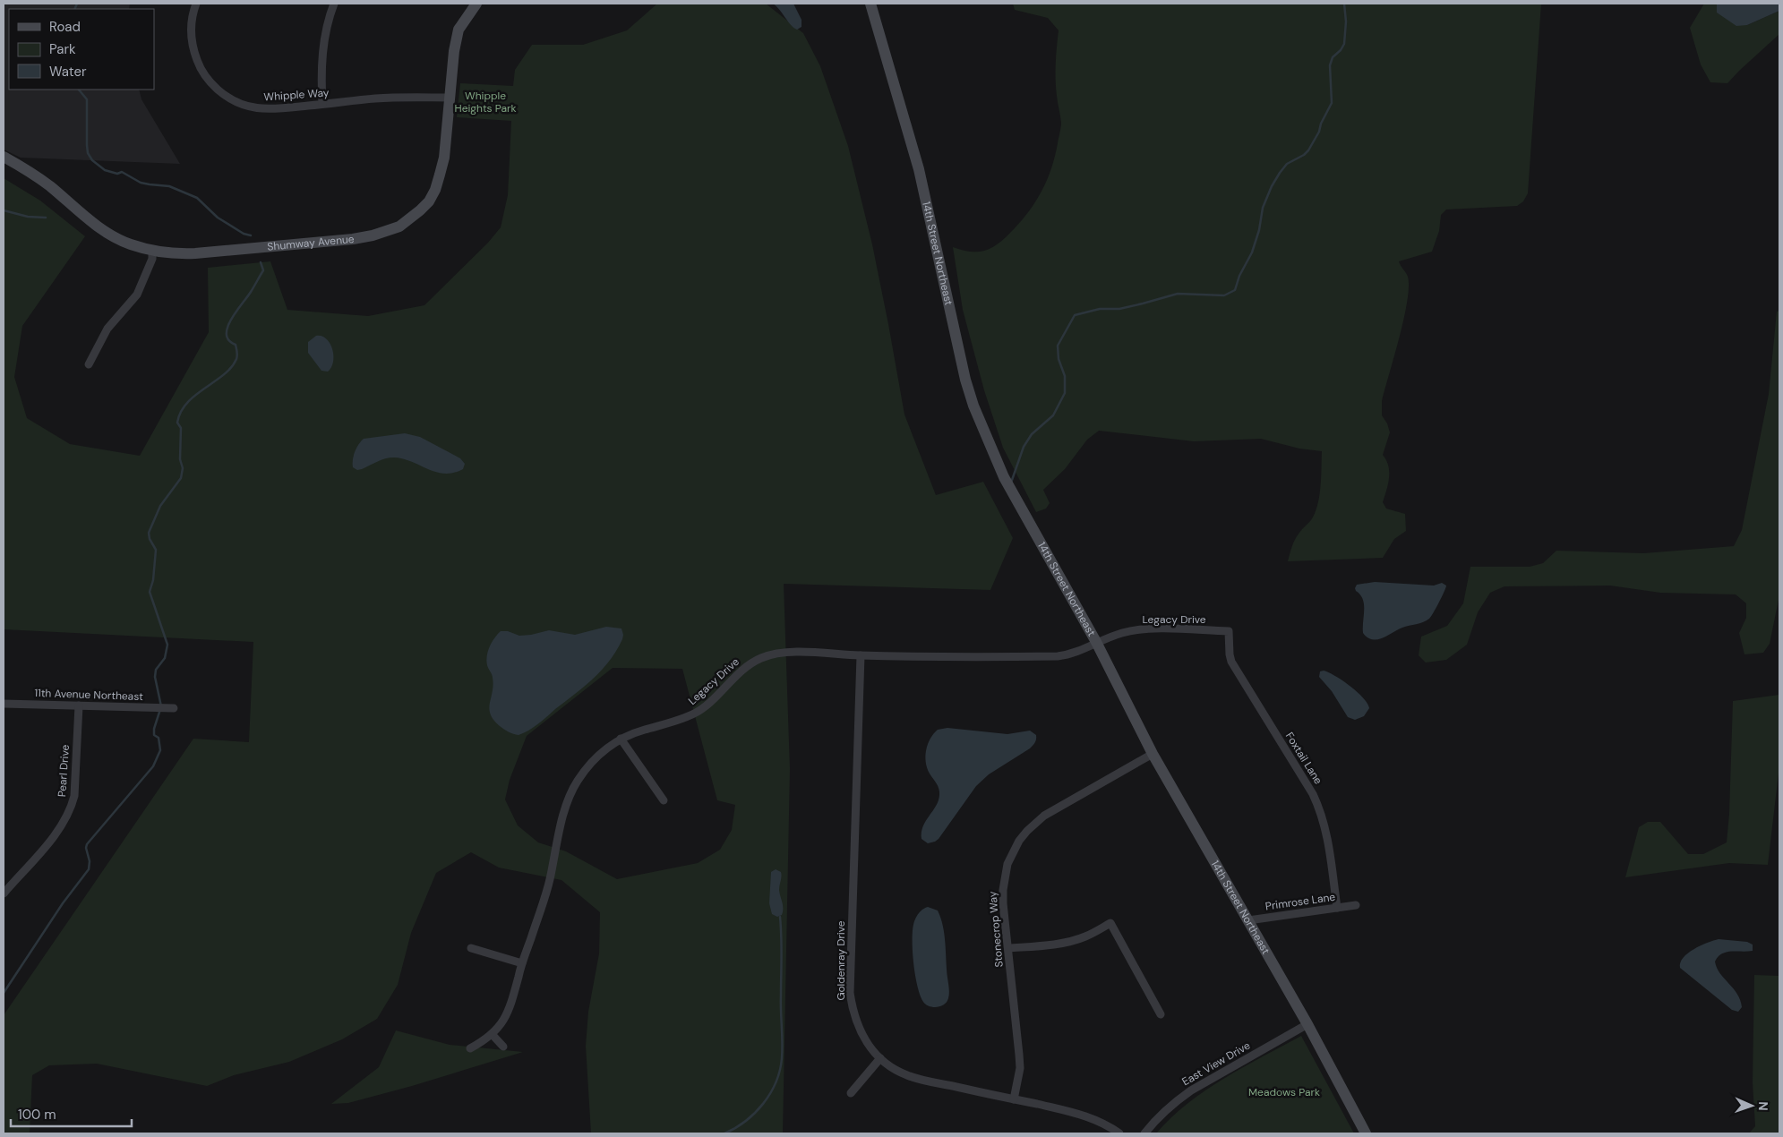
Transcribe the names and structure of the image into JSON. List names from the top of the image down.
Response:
{
  "streets": {
    "street": [
      "Whipple Way",
      "Shumway Avenue",
      "14th Street Northeast",
      "Legacy Drive",
      "11th Avenue Northeast",
      "Foxtail Lane",
      "Pearl Drive",
      "Primrose Lane",
      "Stonecrop Way",
      "Goldenray Drive",
      "East View Drive"
    ]
  },
  "crossings": [
    ["Whipple Way", "Shumway Avenue"],
    ["14th Street Northeast", "Legacy Drive"],
    ["14th Street Northeast", "Primrose Lane"],
    ["14th Street Northeast", "Stonecrop Way"],
    ["14th Street Northeast", "East View Drive"],
    ["Legacy Drive", "Foxtail Lane"],
    ["Legacy Drive", "Goldenray Drive"],
    ["11th Avenue Northeast", "Pearl Drive"],
    ["Foxtail Lane", "Primrose Lane"],
    ["Stonecrop Way", "Goldenray Drive"]
  ],
  "parks": ["Whipple Heights Park", "Meadows Park"],
  "legend": ["Road", "Park", "Water"],
  "scale_bar": "100 m",
  "north": "right"
}
